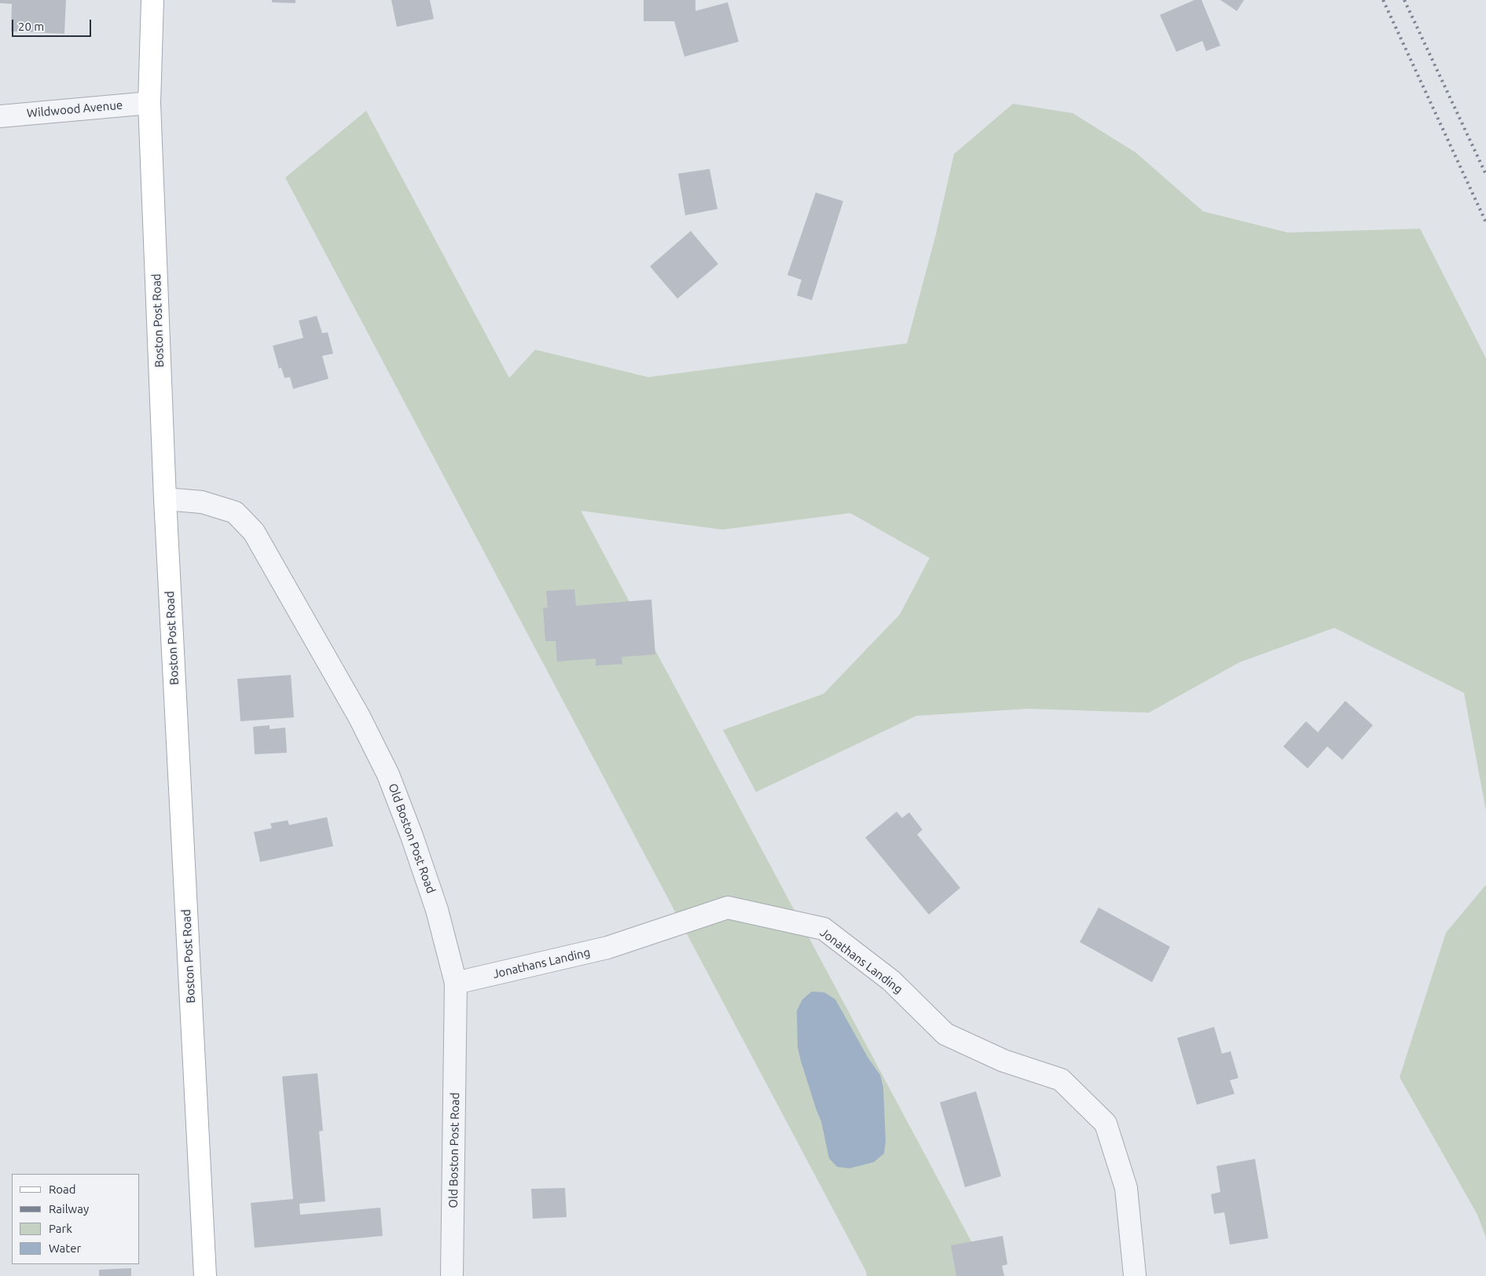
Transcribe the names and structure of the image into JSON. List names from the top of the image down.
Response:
{
  "streets": {
    "main road": ["Boston Post Road"],
    "street": ["Wildwood Avenue", "Old Boston Post Road", "Jonathans Landing"]
  },
  "crossings": [
    ["Wildwood Avenue", "Boston Post Road"],
    ["Boston Post Road", "Old Boston Post Road"],
    ["Old Boston Post Road", "Jonathans Landing"]
  ],
  "legend": [
    "Road",
    "Railway",
    "Park",
    "Water"
  ],
  "scale_bar": "20 m"
}
